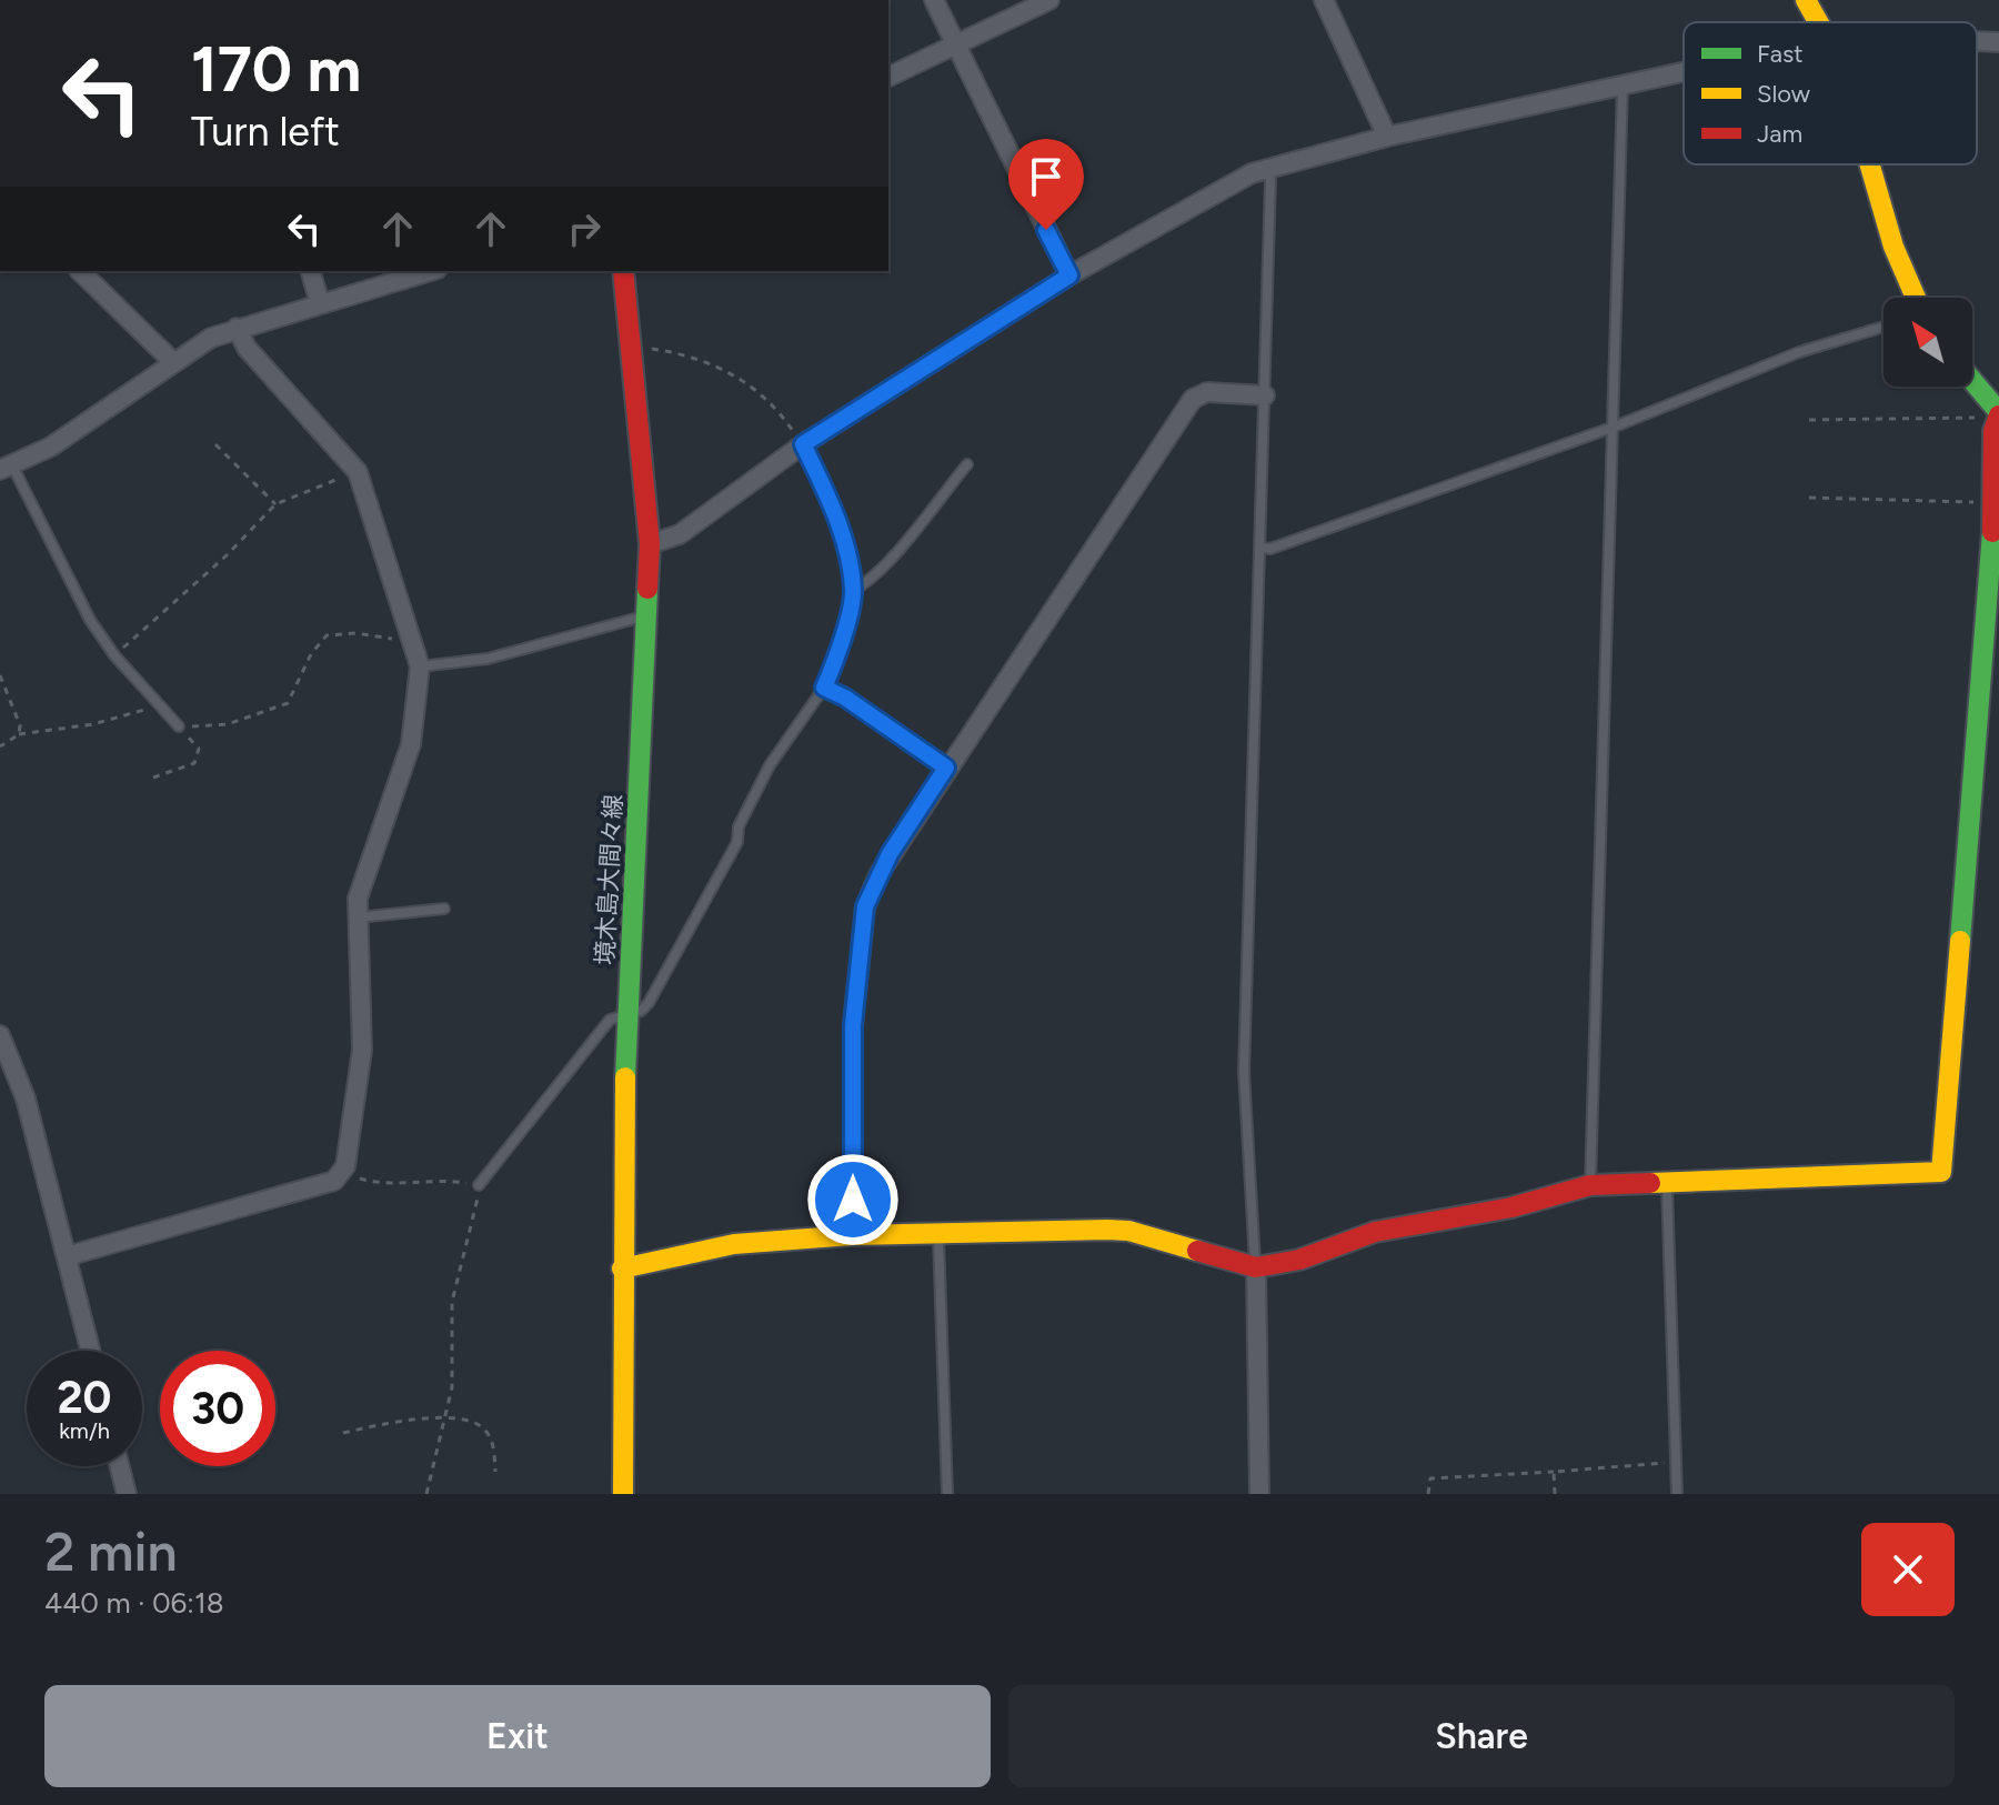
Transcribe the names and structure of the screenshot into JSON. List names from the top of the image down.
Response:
{
  "streets": {
    "street": ["境木島大間々線"]
  },
  "legend": ["Fast", "Slow", "Jam"],
  "north": "top left",
  "page": {
    "turn": ["170 m", "Turn left"],
    "speed": "20 km/h",
    "limit": "30",
    "heading": ["2 min", "440 m · 06:18"],
    "buttons": ["Exit", "Share"]
  }
}
